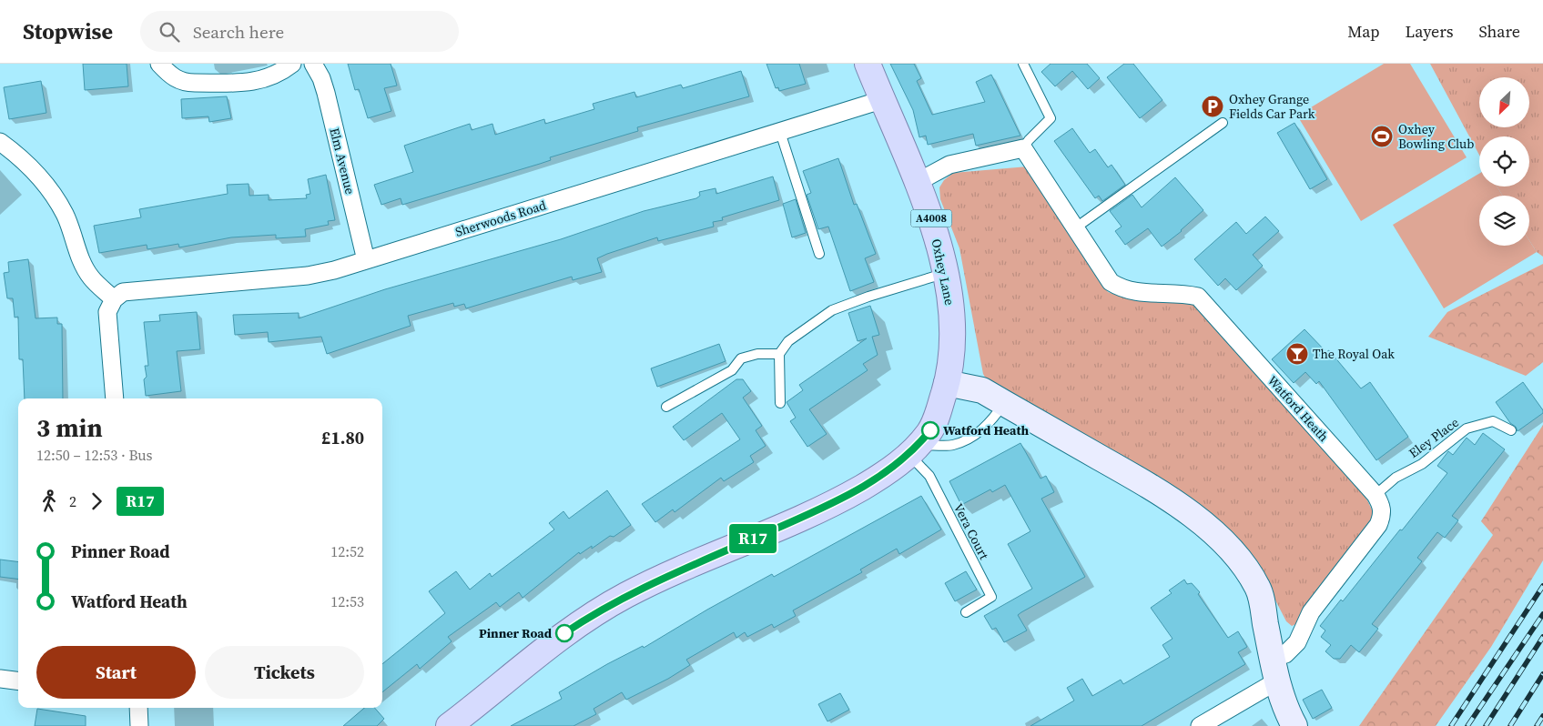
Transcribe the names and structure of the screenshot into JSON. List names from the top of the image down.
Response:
{
  "streets": {
    "main road": ["A4008", "Oxhey Lane"],
    "street": ["Elm Avenue", "Sherwoods Road", "Watford Heath"],
    "lane": ["Eley Place", "Vera Court"]
  },
  "crossings": [
    ["Elm Avenue", "Sherwoods Road"],
    ["Sherwoods Road", "Oxhey Lane"],
    ["A4008", "Oxhey Lane"],
    ["A4008", "Vera Court"],
    ["Watford Heath", "Eley Place"]
  ],
  "places": {
    "parking": ["Oxhey Grange Fields Car Park"],
    "sports": ["Oxhey Bowling Club"],
    "bar": ["The Royal Oak"],
    "other": ["Watford Heath", "Pinner Road"]
  },
  "lines": ["bus line R17"],
  "north": "bottom left",
  "page": {
    "header": "Stopwise",
    "search": "Search here",
    "nav": ["Map", "Layers", "Share"],
    "on_map": "R17",
    "heading": ["3 min", "12:50 – 12:53 · Bus", "£1.80"],
    "legs": ["2", "R17"],
    "list": [
      {
        "name": "Pinner Road",
        "value": "12:52"
      },
      {
        "name": "Watford Heath",
        "value": "12:53"
      }
    ],
    "buttons": ["Start", "Tickets"]
  }
}
